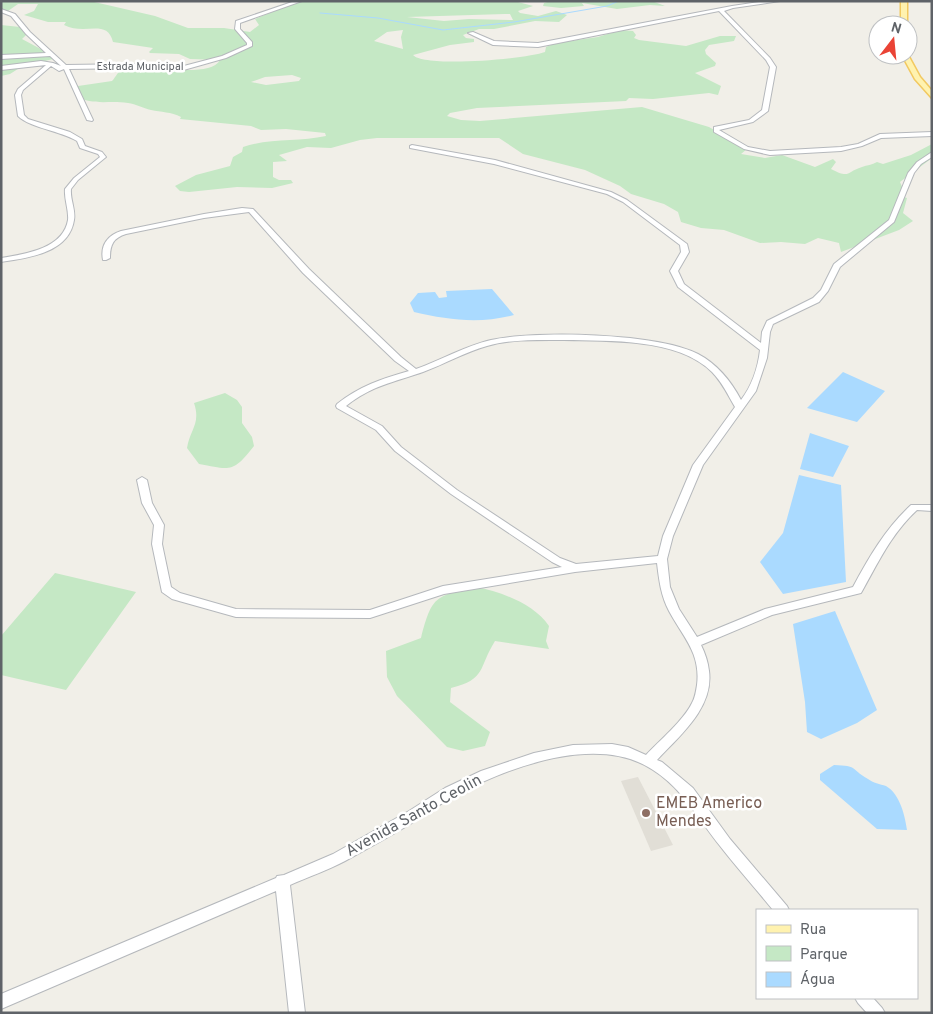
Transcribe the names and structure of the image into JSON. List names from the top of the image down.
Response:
{
  "streets": {
    "street": ["Estrada Municipal", "Avenida Santo Ceolin"]
  },
  "places": ["EMEB Americo Mendes"],
  "legend": ["Rua", "Parque", "Água"],
  "north": "top"
}
